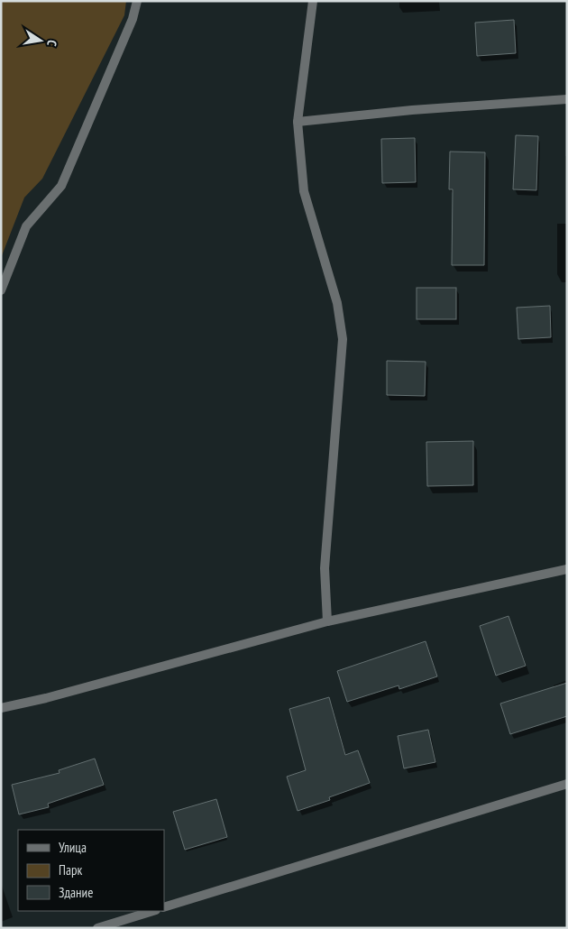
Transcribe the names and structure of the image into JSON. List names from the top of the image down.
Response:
{
  "legend": ["Улица", "Парк", "Здание"],
  "north": "right"
}
